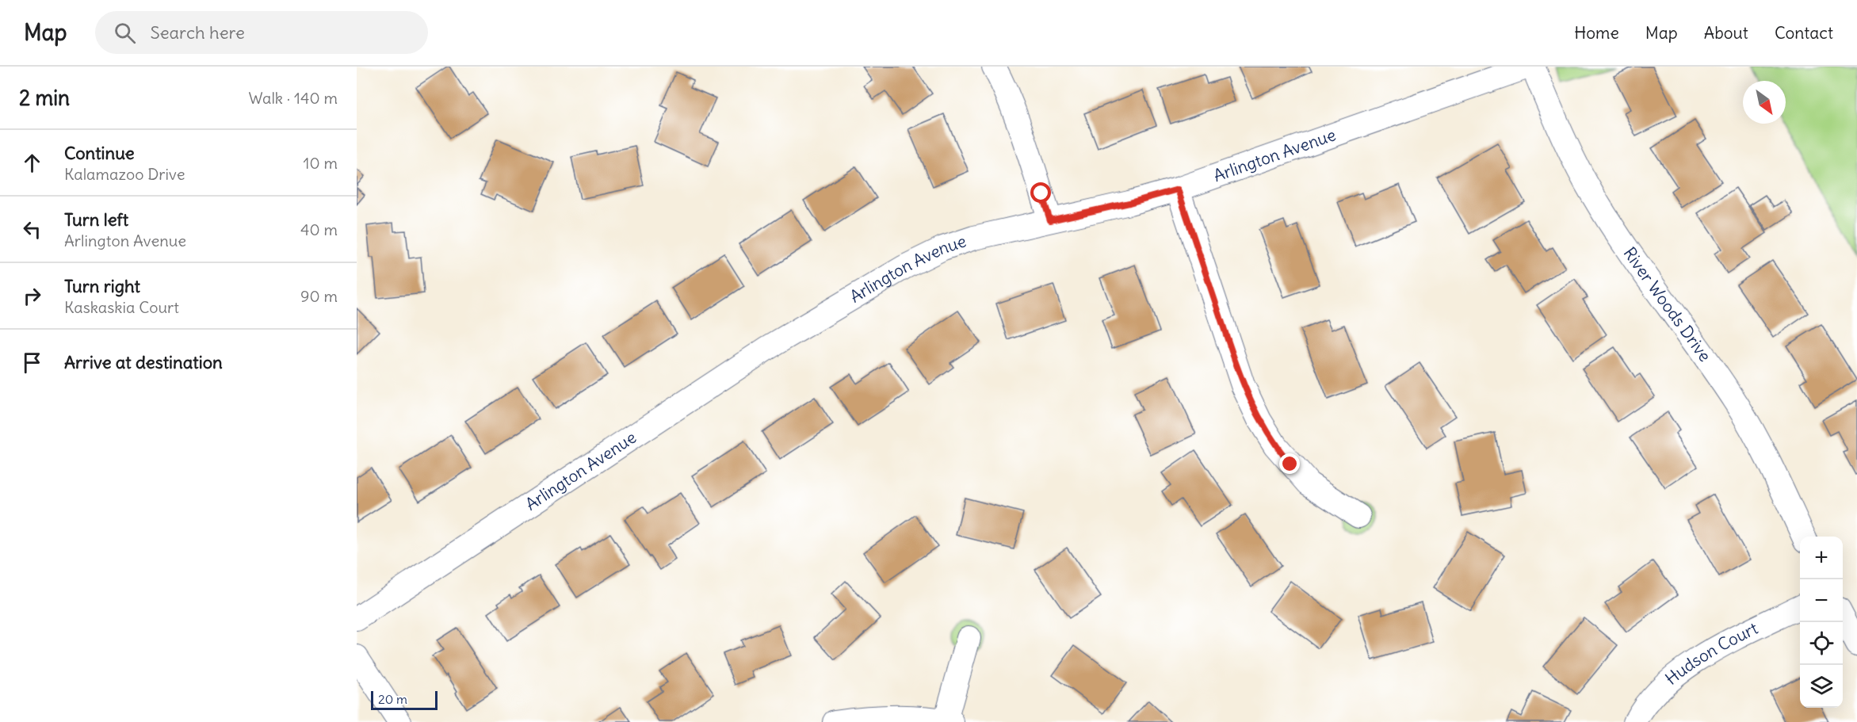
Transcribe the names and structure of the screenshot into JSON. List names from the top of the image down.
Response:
{
  "streets": {
    "street": ["Arlington Avenue", "River Woods Drive", "Hudson Court"]
  },
  "scale_bar": "20 m",
  "north": "bottom right",
  "page": {
    "header": "Map",
    "search": "Search here",
    "nav": [
      "Home",
      "Map",
      "About",
      "Contact"
    ],
    "heading": ["2 min", "Walk · 140 m"],
    "list": [
      ["Continue", "Kalamazoo Drive", "10 m"],
      ["Turn left", "Arlington Avenue", "40 m"],
      ["Turn right", "Kaskaskia Court", "90 m"],
      "Arrive at destination"
    ],
    "map_buttons": ["+", "−"],
    "scale": "20 m"
  }
}
